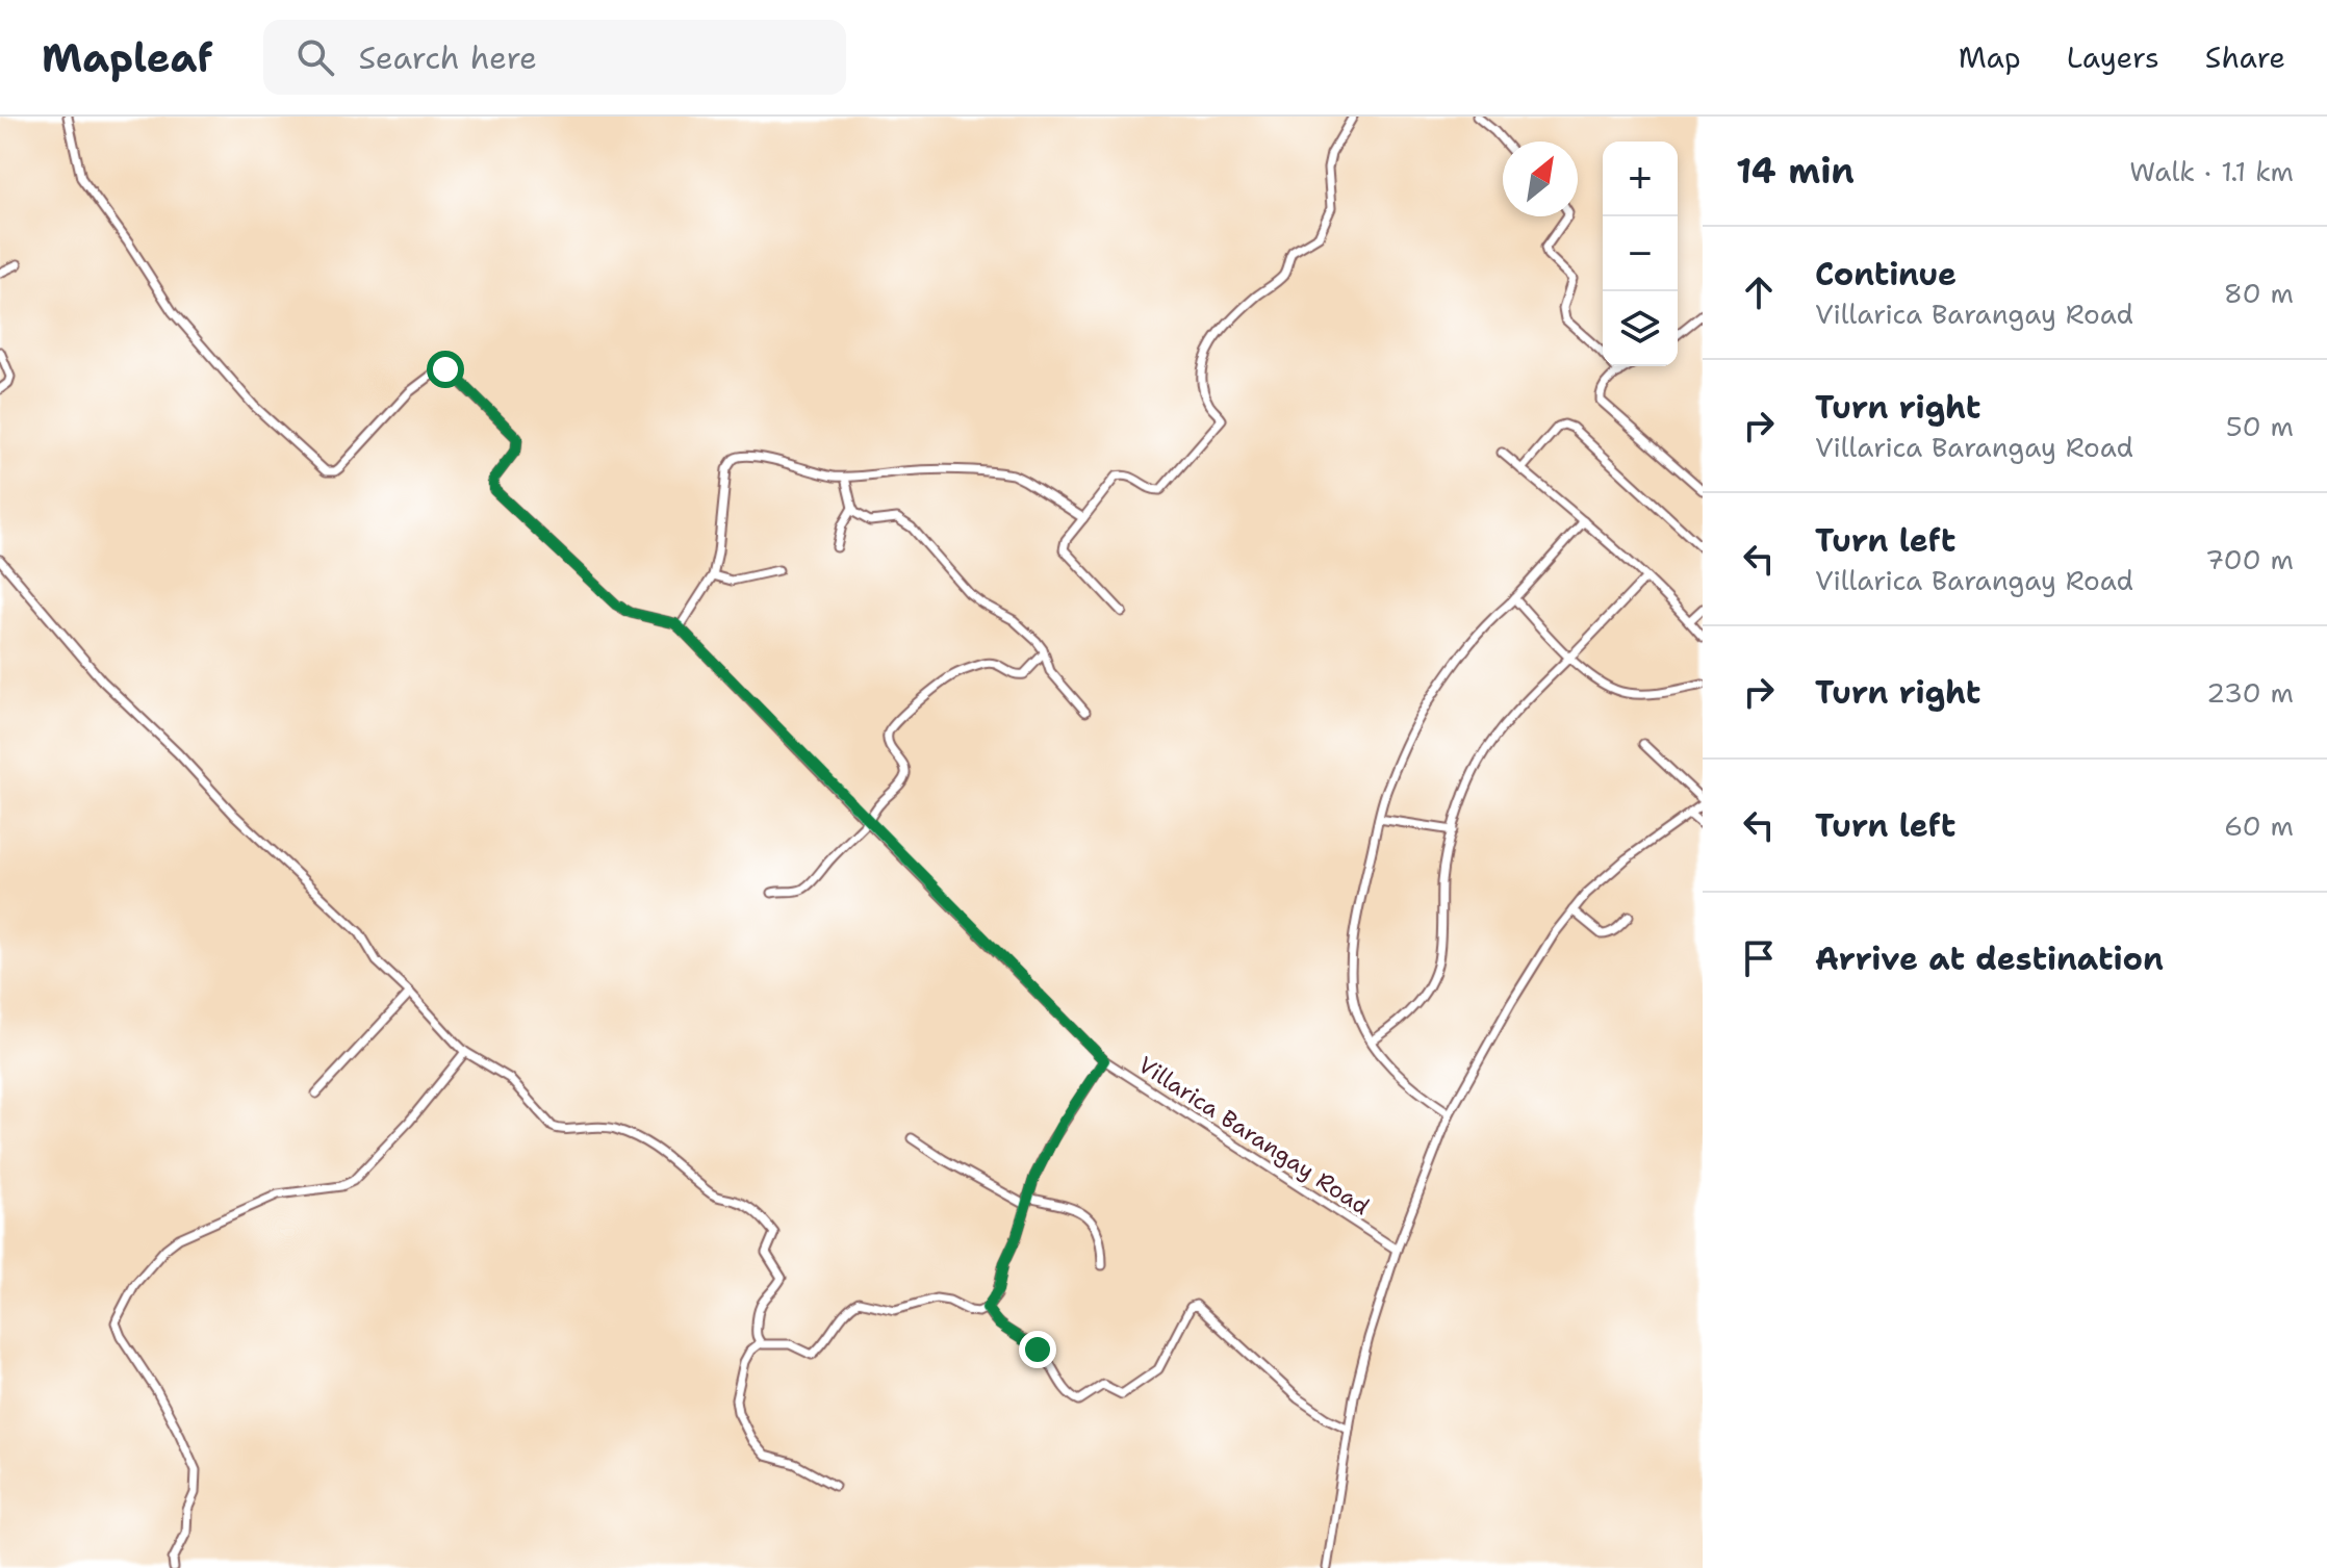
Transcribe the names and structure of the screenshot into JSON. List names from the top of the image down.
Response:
{
  "streets": {
    "street": ["Villarica Barangay Road"]
  },
  "north": "top right",
  "page": {
    "header": "Mapleaf",
    "search": "Search here",
    "nav": ["Map", "Layers", "Share"],
    "heading": ["14 min", "Walk · 1.1 km"],
    "map_buttons": ["+", "−"],
    "list": [
      ["Continue", "Villarica Barangay Road", "80 m"],
      ["Turn right", "Villarica Barangay Road", "50 m"],
      ["Turn left", "Villarica Barangay Road", "700 m"],
      ["Turn right", "230 m"],
      ["Turn left", "60 m"],
      "Arrive at destination"
    ]
  }
}
